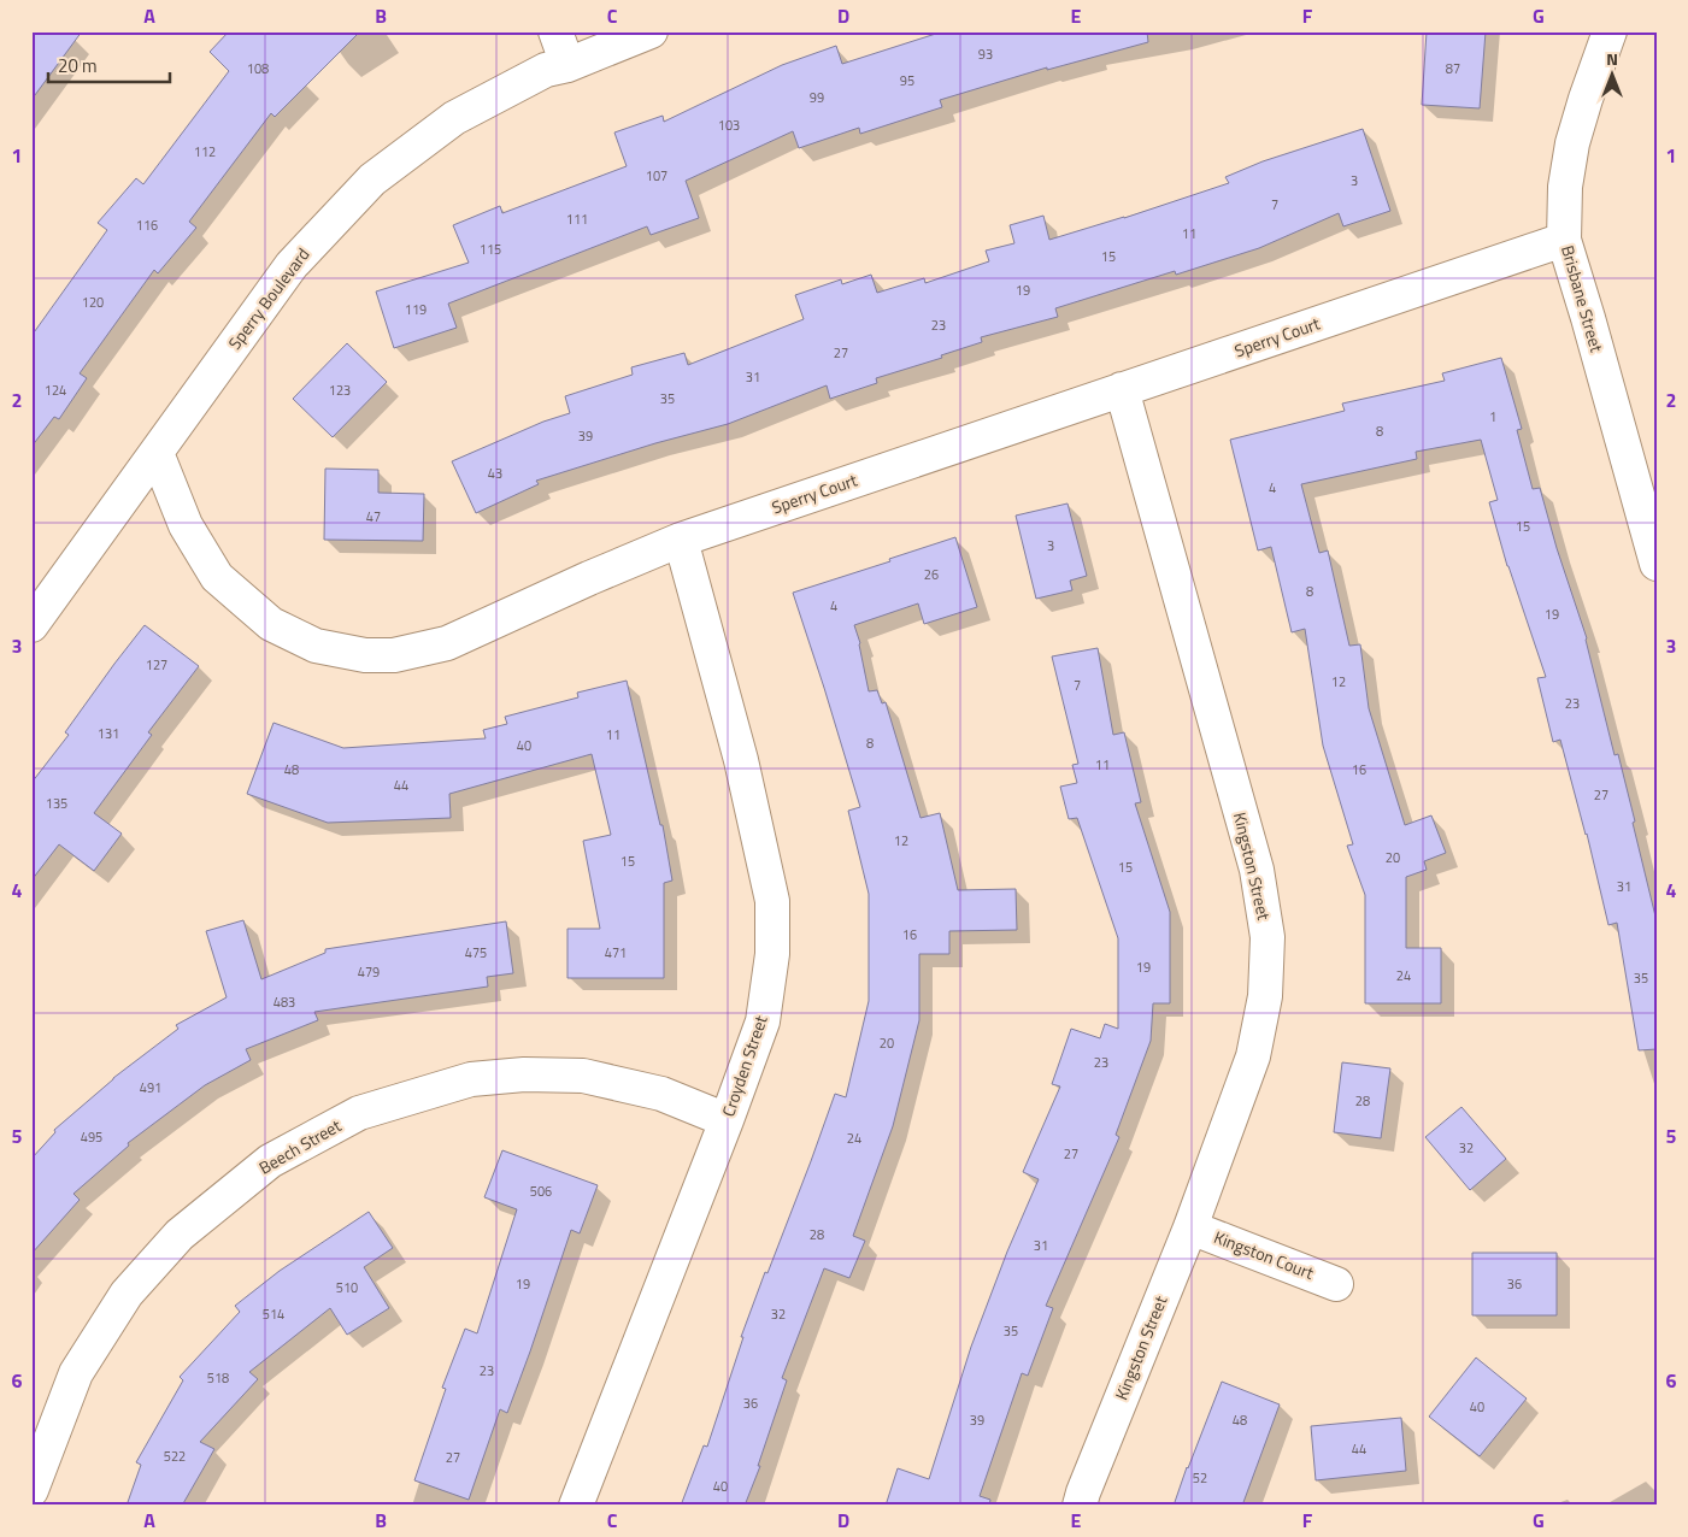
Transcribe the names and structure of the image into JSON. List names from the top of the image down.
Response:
{
  "streets": {
    "street": [
      "Sperry Boulevard",
      "Brisbane Street",
      "Sperry Court",
      "Kingston Street",
      "Croyden Street",
      "Beech Street",
      "Kingston Court"
    ]
  },
  "crossings": [
    ["Sperry Boulevard", "Sperry Court"],
    ["Brisbane Street", "Sperry Court"],
    ["Sperry Court", "Kingston Street"],
    ["Sperry Court", "Croyden Street"],
    ["Kingston Street", "Kingston Court"],
    ["Croyden Street", "Beech Street"]
  ],
  "house_numbers": [
    "93",
    "108",
    "87",
    "95",
    "99",
    "103",
    "112",
    "107",
    "3",
    "7",
    "111",
    "116",
    "11",
    "115",
    "15",
    "19",
    "120",
    "119",
    "23",
    "27",
    "31",
    "124",
    "123",
    "35",
    "1",
    "8",
    "39",
    "43",
    "4",
    "47",
    "15",
    "3",
    "26",
    "8",
    "4",
    "19",
    "127",
    "12",
    "7",
    "23",
    "131",
    "11",
    "8",
    "40",
    "11",
    "48",
    "16",
    "44",
    "27",
    "135",
    "12",
    "20",
    "15",
    "15",
    "31",
    "16",
    "475",
    "471",
    "19",
    "479",
    "24",
    "35",
    "483",
    "20",
    "23",
    "491",
    "28",
    "495",
    "24",
    "32",
    "27",
    "506",
    "28",
    "31",
    "19",
    "36",
    "510",
    "514",
    "32",
    "35",
    "23",
    "518",
    "36",
    "40",
    "39",
    "48",
    "44",
    "522",
    "27",
    "52",
    "40"
  ],
  "scale_bar": "20 m",
  "north": "top",
  "grid": {
    "columns": [
      "A",
      "B",
      "C",
      "D",
      "E",
      "F",
      "G"
    ],
    "rows": [
      "1",
      "2",
      "3",
      "4",
      "5",
      "6"
    ]
  }
}
